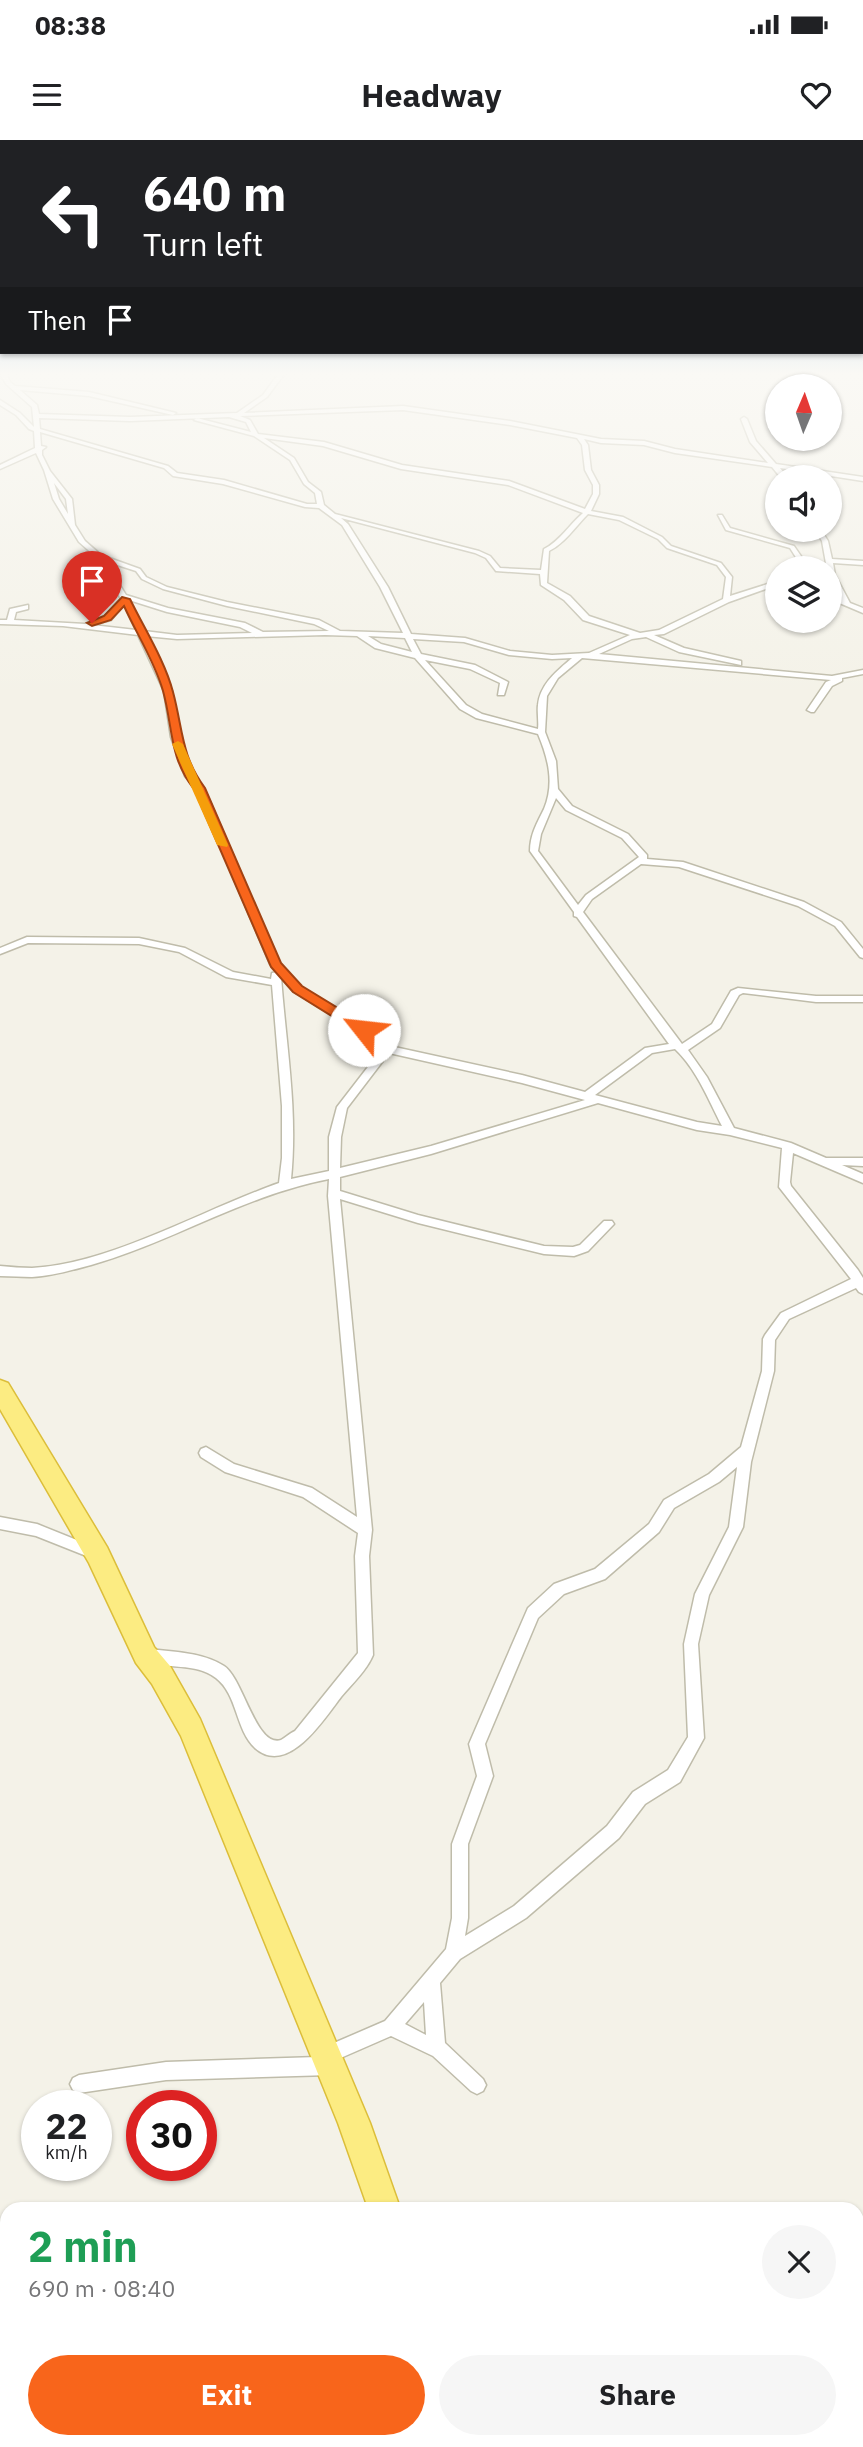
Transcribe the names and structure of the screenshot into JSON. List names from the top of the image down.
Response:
{
  "north": "top",
  "page": {
    "status": "08:38",
    "header": "Headway",
    "turn": ["640 m", "Turn left"],
    "then": "Then",
    "speed": "22 km/h",
    "limit": "30",
    "heading": ["2 min", "690 m · 08:40"],
    "buttons": ["Exit", "Share"]
  }
}
